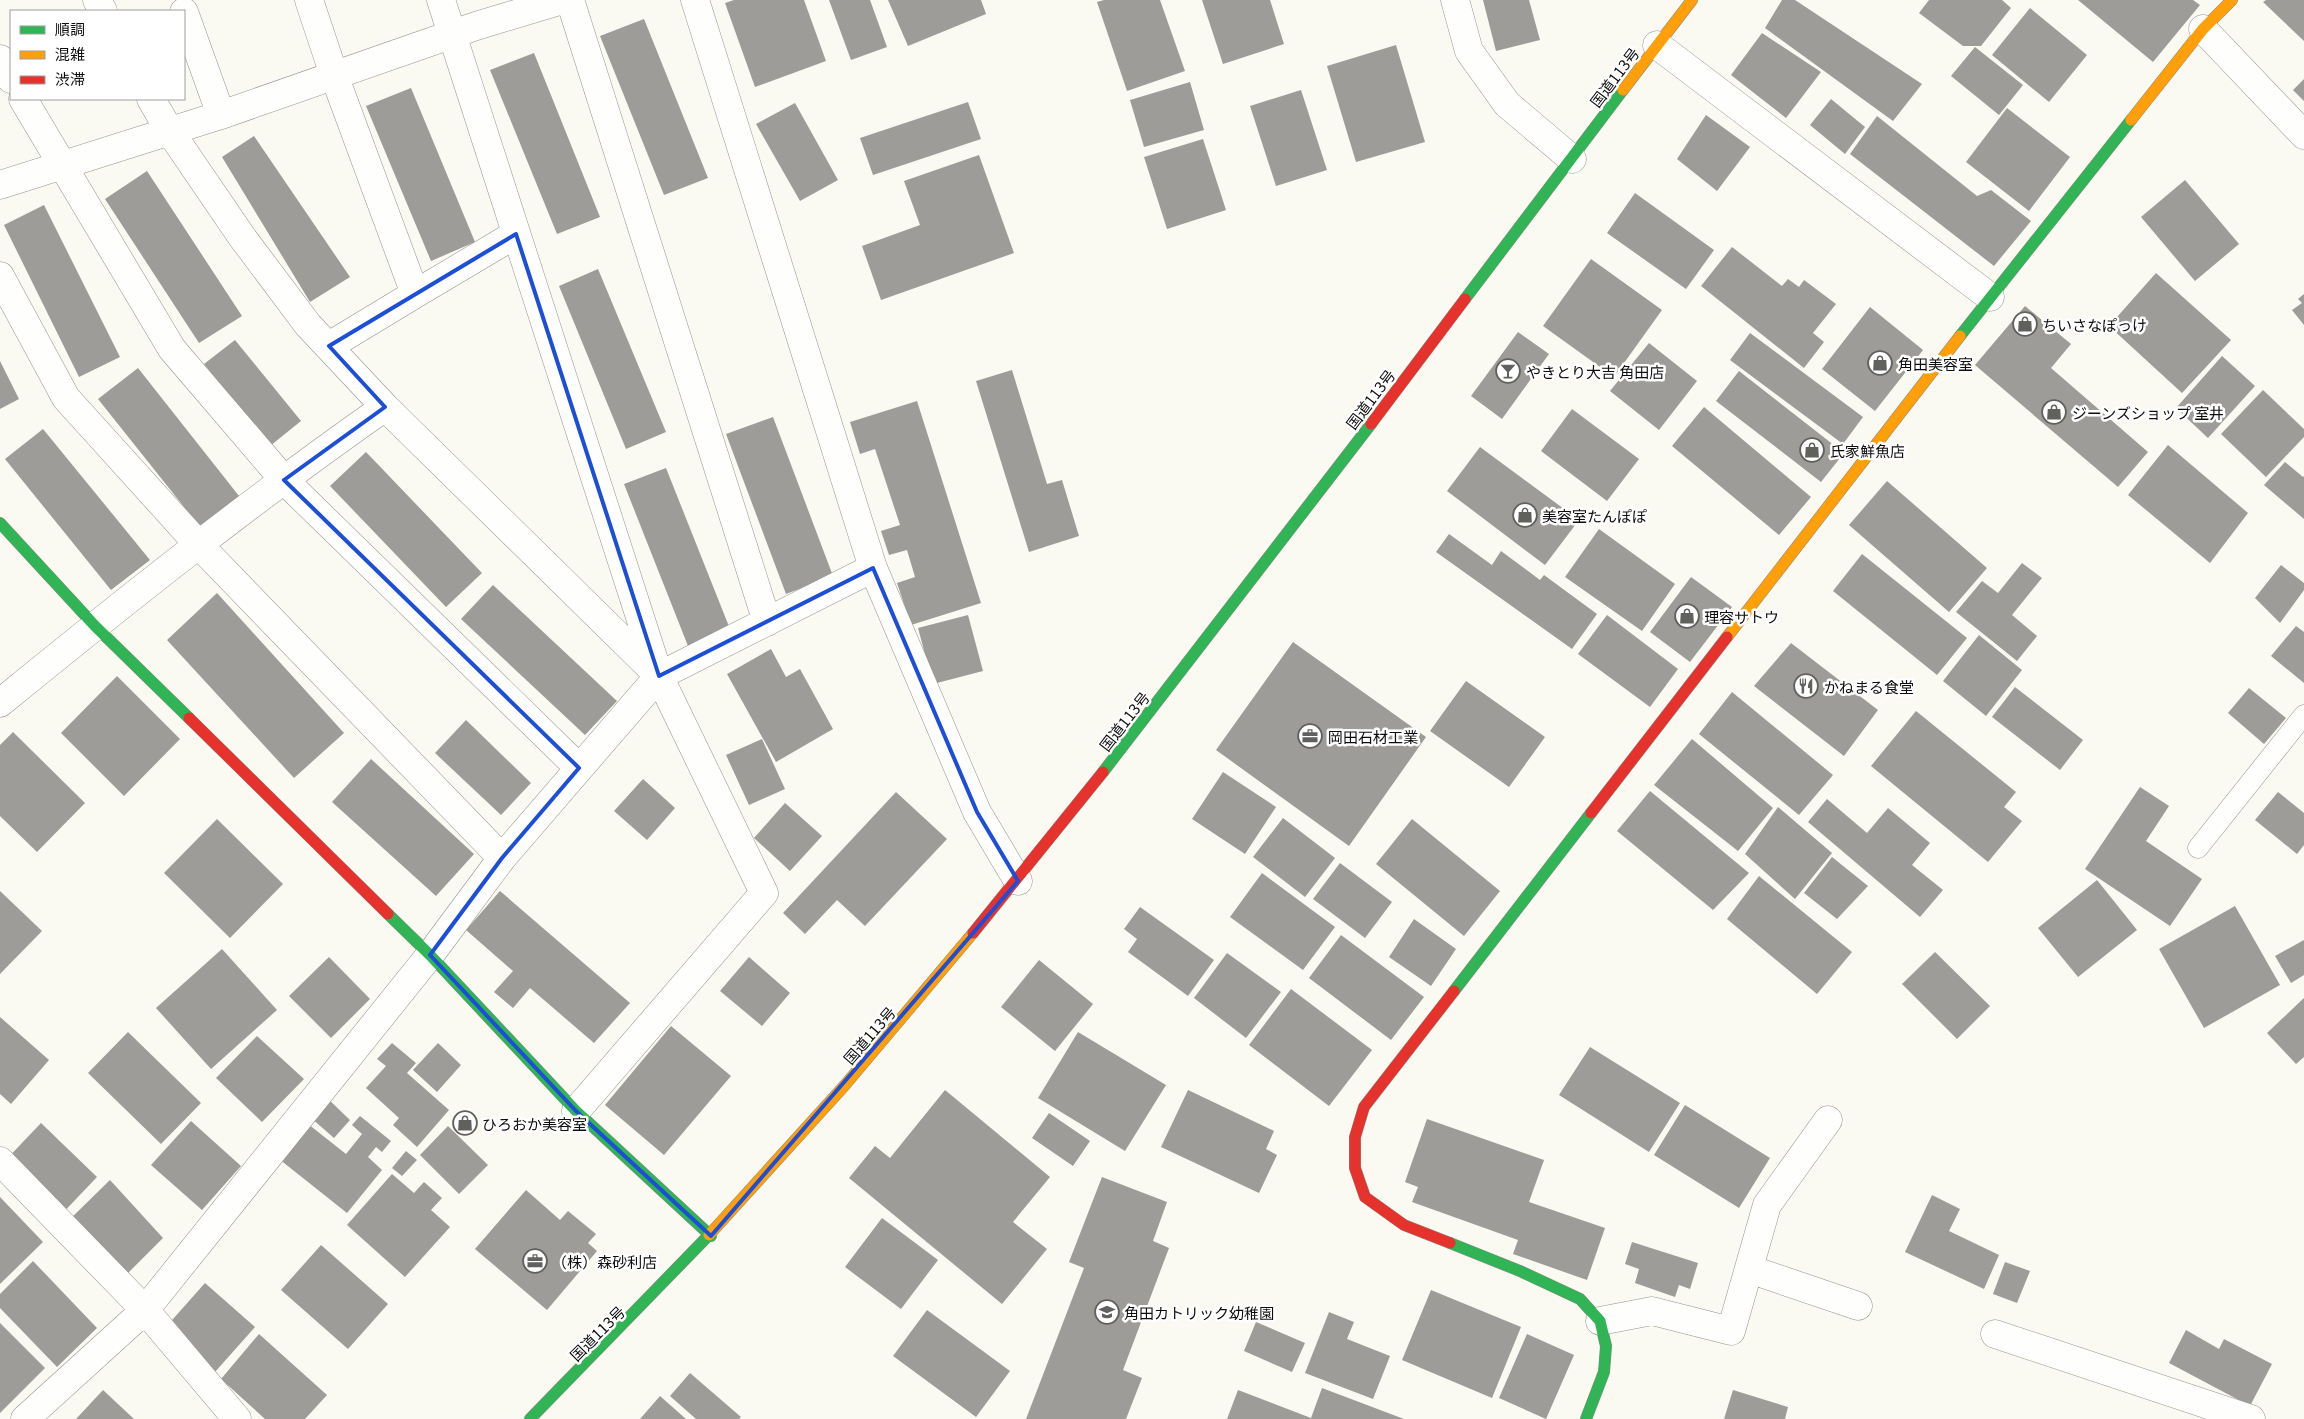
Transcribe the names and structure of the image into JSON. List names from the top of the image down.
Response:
{
  "streets": {
    "main road": ["国道113号"]
  },
  "places": {
    "shop": [
      "ちいさなぽっけ",
      "角田美容室",
      "ジーンズショップ 室井",
      "氏家鮮魚店",
      "美容室たんぽぽ",
      "理容サトウ",
      "ひろおか美容室"
    ],
    "bar": ["やきとり大吉 角田店"],
    "restaurant": ["かねまる食堂"],
    "office": ["岡田石材工業", "（株）森砂利店"],
    "school or university": ["角田カトリック幼稚園"]
  },
  "legend": ["順調", "混雑", "渋滞"]
}
